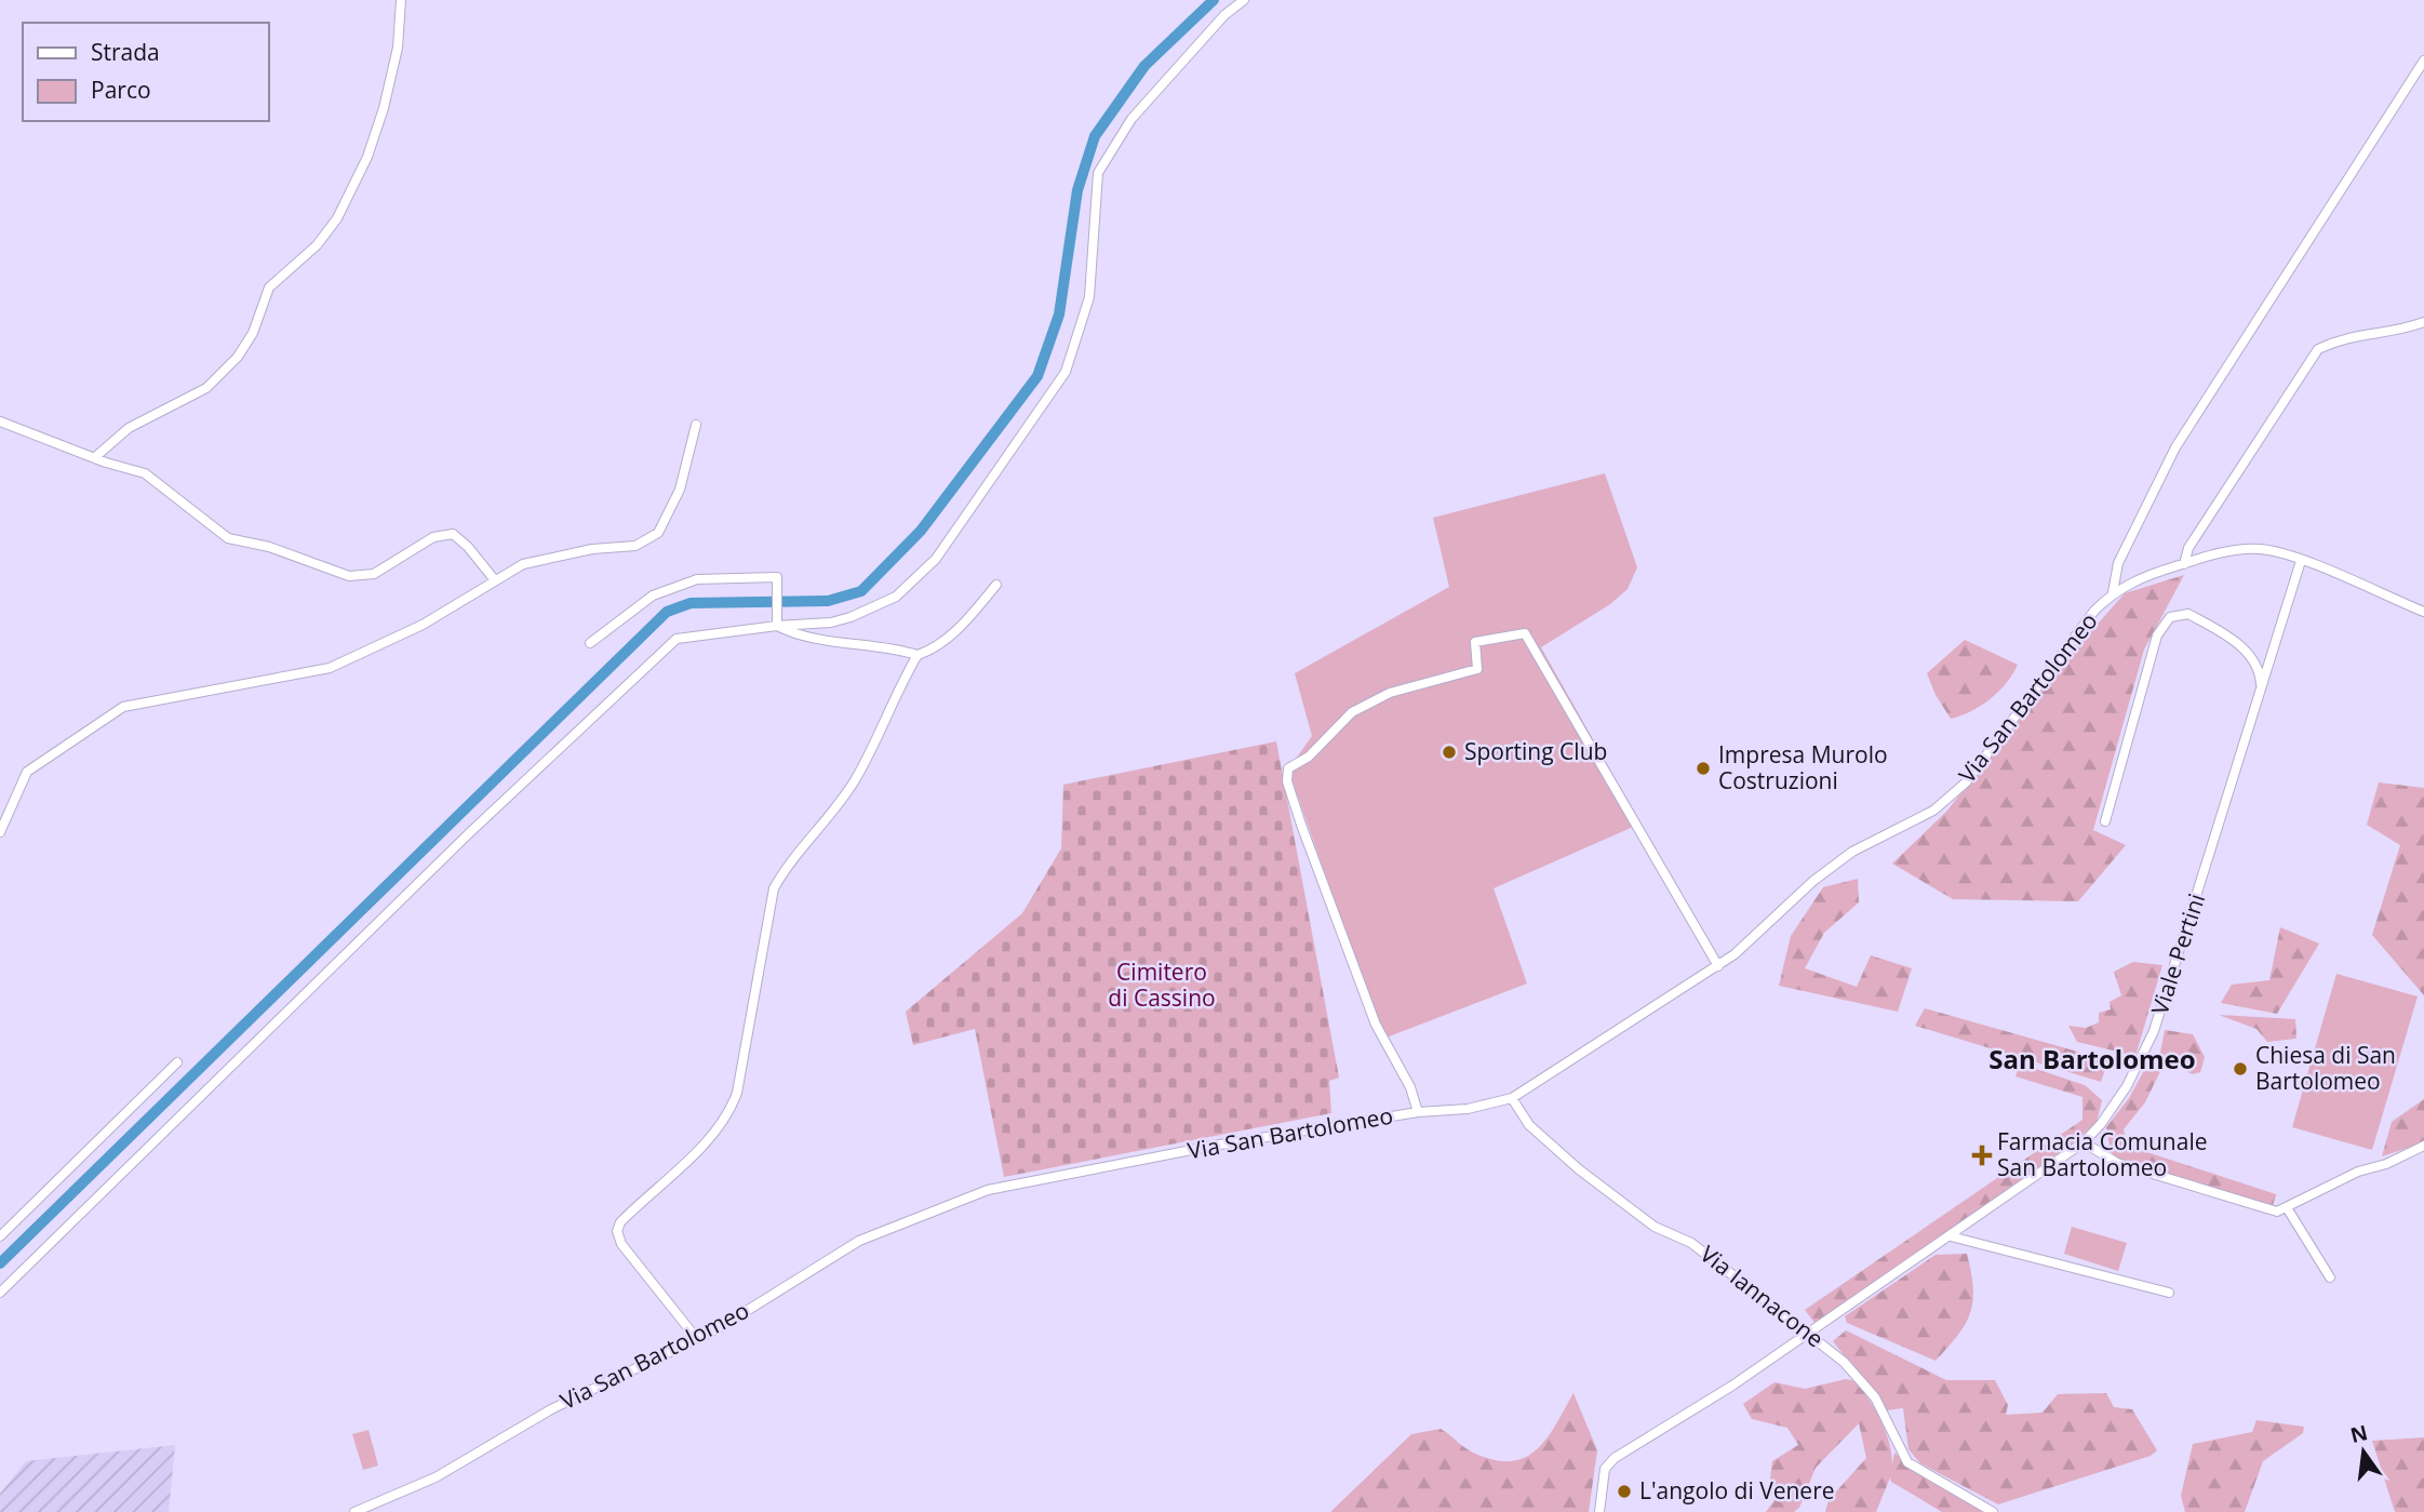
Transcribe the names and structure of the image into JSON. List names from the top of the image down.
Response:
{
  "streets": {
    "street": ["Via San Bartolomeo", "Viale Pertini", "Via Iannacone"]
  },
  "crossings": [
    ["Via San Bartolomeo", "Via Iannacone"],
    ["Viale Pertini", "Via Iannacone"]
  ],
  "districts": ["San Bartolomeo"],
  "parks": ["Cimitero di Cassino"],
  "places": {
    "other": [
      "Sporting Club",
      "Impresa Murolo Costruzioni",
      "Chiesa di San Bartolomeo",
      "L'angolo di Venere"
    ],
    "health": ["Farmacia Comunale San Bartolomeo"]
  },
  "legend": ["Strada", "Parco"],
  "north": "top"
}
